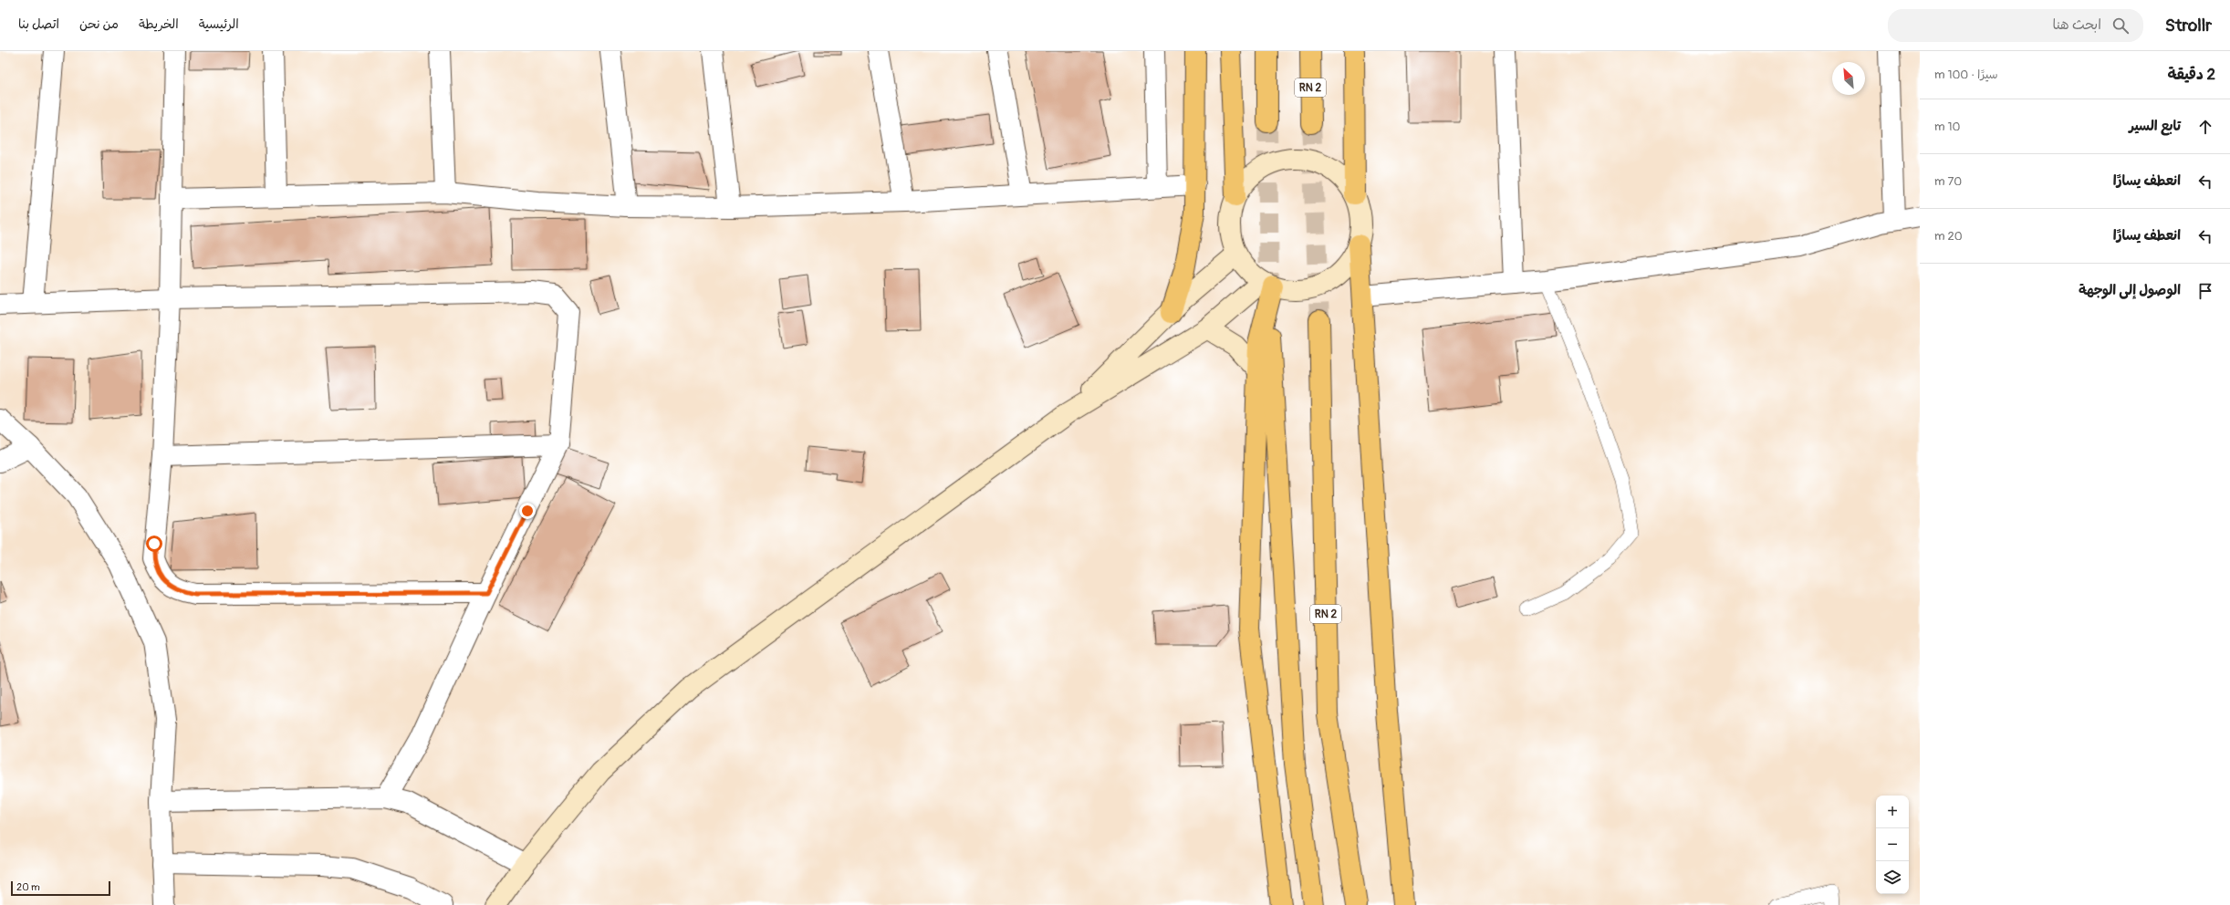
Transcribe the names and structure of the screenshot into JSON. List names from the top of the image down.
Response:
{
  "streets": {
    "highway": ["RN 2"]
  },
  "scale_bar": "20 m",
  "north": "top left",
  "page": {
    "header": "Strollr",
    "search": "ابحث هنا",
    "nav": [
      "الرئيسية",
      "الخريطة",
      "من نحن",
      "اتصل بنا"
    ],
    "heading": ["2 دقيقة", "سيرًا · 100 m"],
    "list": [
      ["تابع السير", "10 m"],
      ["انعطف يسارًا", "70 m"],
      ["انعطف يسارًا", "20 m"],
      "الوصول إلى الوجهة"
    ],
    "map_buttons": ["+", "−"],
    "scale": "20 m"
  }
}
